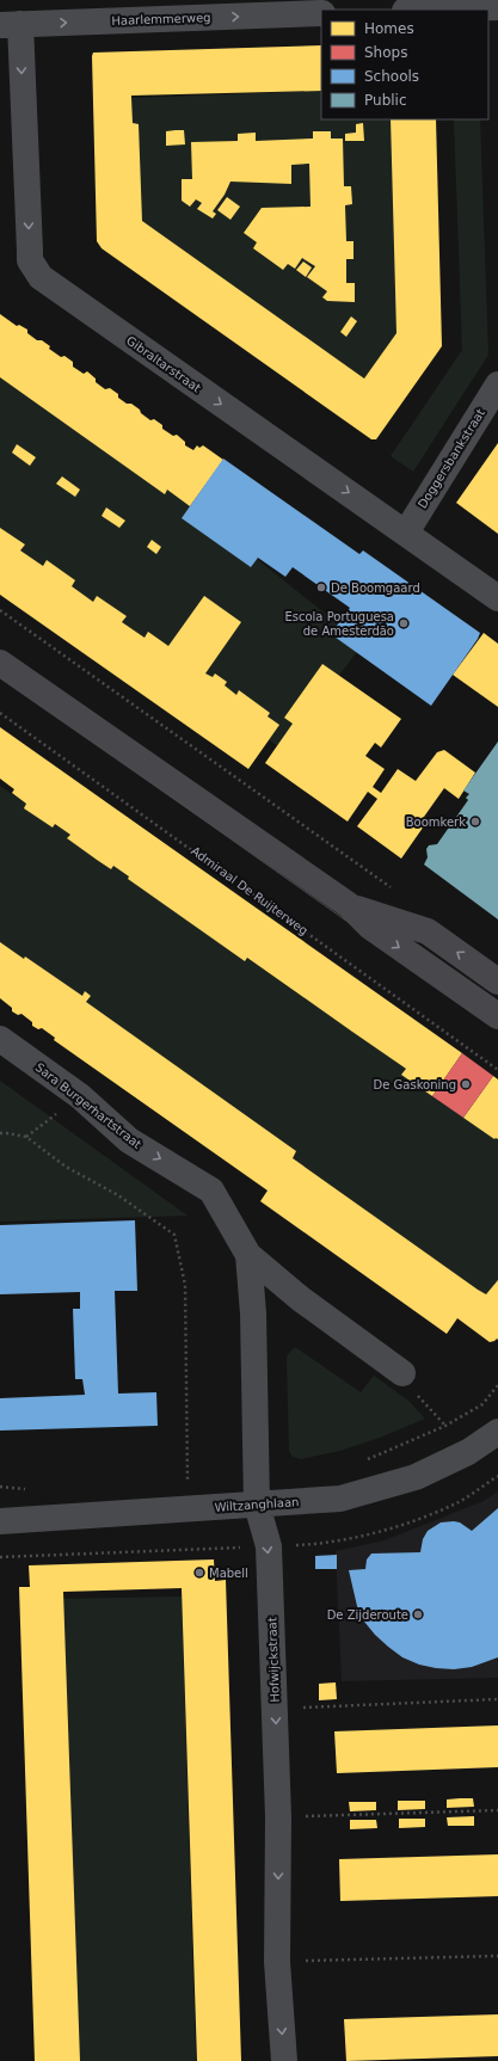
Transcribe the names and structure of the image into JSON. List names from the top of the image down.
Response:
{
  "streets": {
    "street": [
      "Haarlemmerweg",
      "Gibraltarstraat",
      "Doggersbankstraat",
      "Sara Burgerhartstraat",
      "Wiltzanghlaan",
      "Hofwijckstraat"
    ],
    "path": ["Admiraal De Ruijterweg"]
  },
  "crossings": [
    ["Haarlemmerweg", "Gibraltarstraat"],
    ["Gibraltarstraat", "Doggersbankstraat"],
    ["Sara Burgerhartstraat", "Wiltzanghlaan"],
    ["Sara Burgerhartstraat", "Hofwijckstraat"],
    ["Wiltzanghlaan", "Hofwijckstraat"]
  ],
  "one_way": ["Haarlemmerweg", "Gibraltarstraat", "Hofwijckstraat"],
  "places": [
    "De Boomgaard",
    "Escola Portuguesa de Amesterdão",
    "Boomkerk",
    "De Gaskoning",
    "Mabell",
    "De Zijderoute"
  ],
  "legend": [
    "Homes",
    "Shops",
    "Schools",
    "Public"
  ]
}
